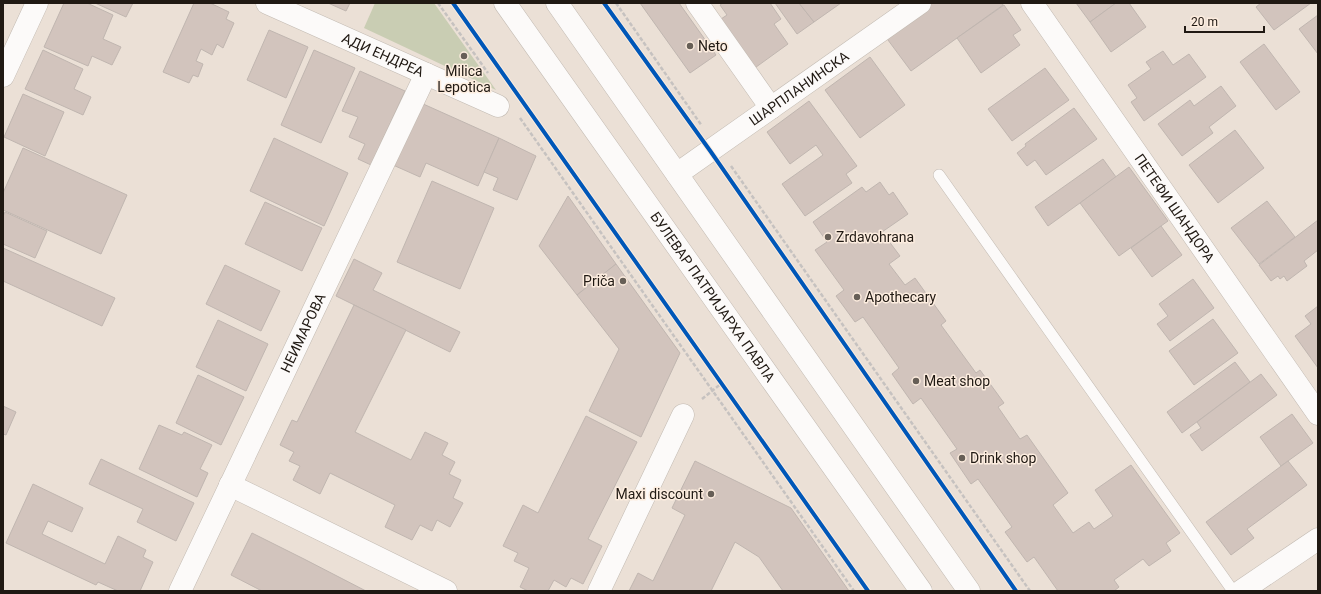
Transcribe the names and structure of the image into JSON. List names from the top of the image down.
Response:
{
  "streets": {
    "street": [
      "АДИ ЕНДРЕА",
      "ШАРПЛАНИНСКА",
      "ПЕТЕФИ ШАНДОРА",
      "БУЛЕВАР ПАТРИЈАРХА ПАВЛА",
      "НЕИМАРОВА"
    ]
  },
  "crossings": [
    ["АДИ ЕНДРЕА", "НЕИМАРОВА"]
  ],
  "places": [
    "Neto",
    "Milica Lepotica",
    "Zrdavohrana",
    "Priča",
    "Apothecary",
    "Meat shop",
    "Drink shop",
    "Maxi discount"
  ],
  "scale_bar": "20 m"
}
